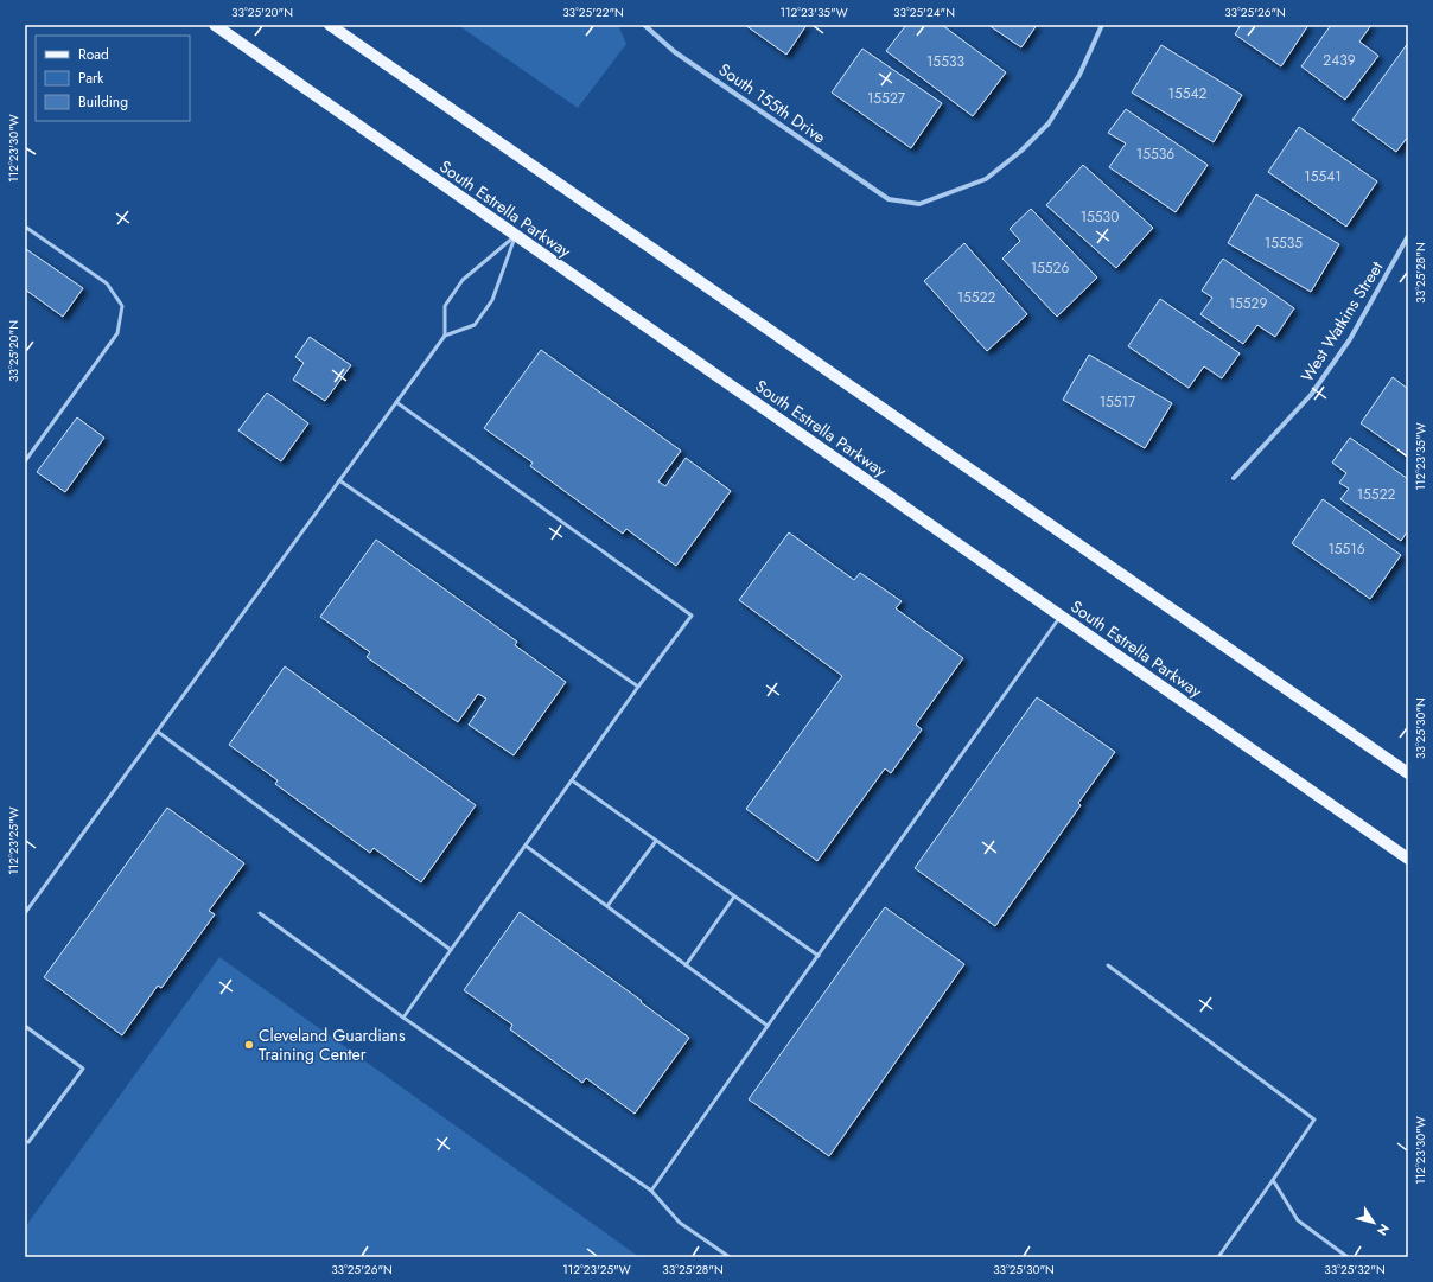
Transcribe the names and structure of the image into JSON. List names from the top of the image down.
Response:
{
  "streets": {
    "main road": ["South Estrella Parkway"],
    "street": ["South 155th Drive", "West Watkins Street"]
  },
  "places": ["Cleveland Guardians Training Center"],
  "house_numbers": [
    "2439",
    "15533",
    "15542",
    "15527",
    "15536",
    "15541",
    "15530",
    "15535",
    "15526",
    "15522",
    "15529",
    "15517",
    "15522",
    "15516"
  ],
  "legend": ["Road", "Park", "Building"],
  "north": "bottom right",
  "coordinates": [
    "33°25'20\"N",
    "33°25'22\"N",
    "112°23'35\"W",
    "33°25'24\"N",
    "33°25'26\"N",
    "112°23'30\"W",
    "33°25'28\"N",
    "33°25'30\"N",
    "112°23'25\"W",
    "33°25'32\"N"
  ]
}
